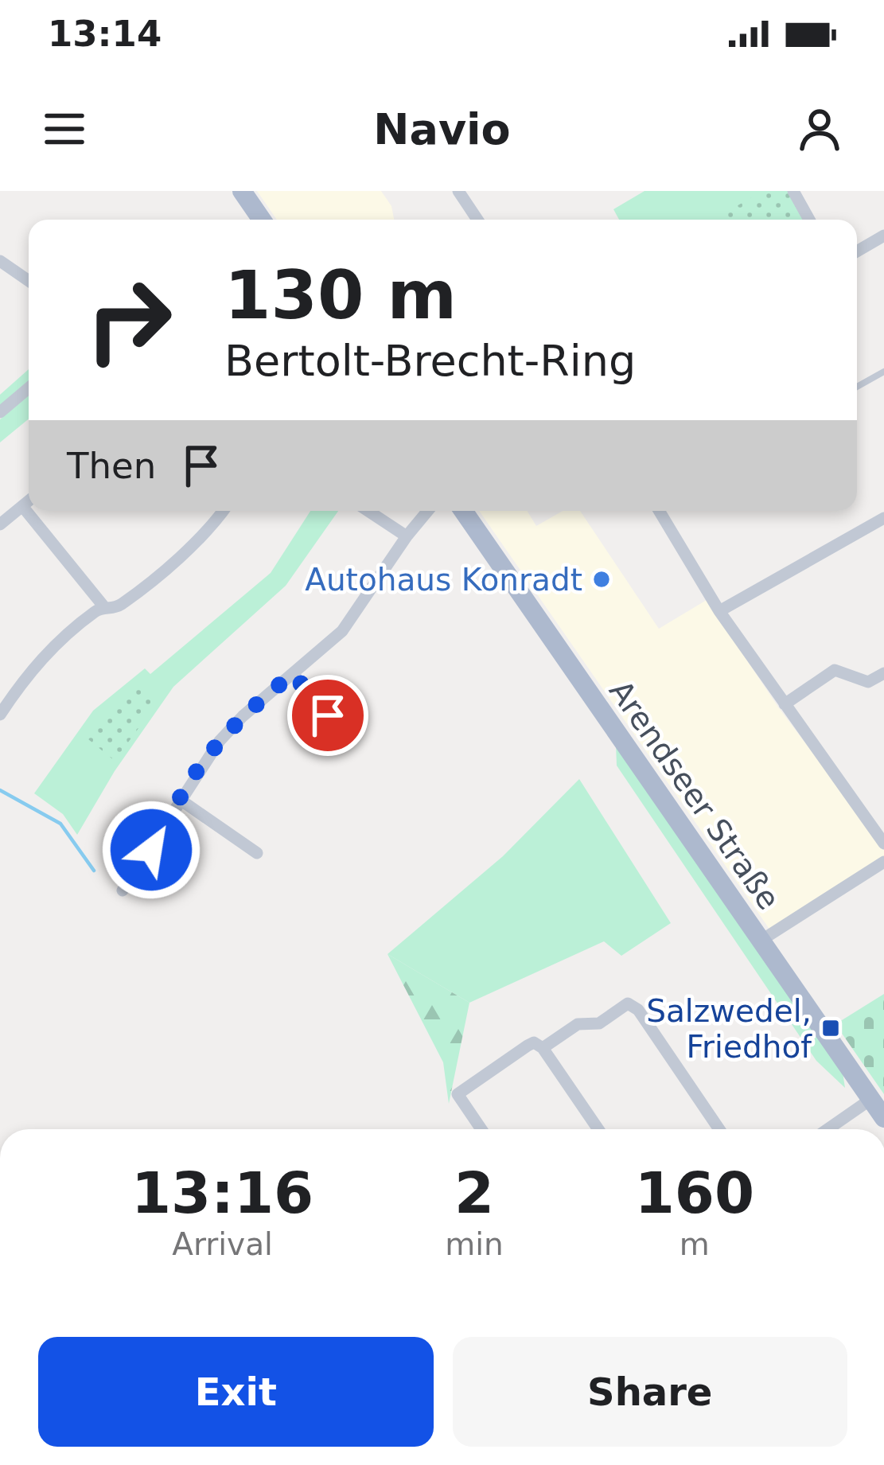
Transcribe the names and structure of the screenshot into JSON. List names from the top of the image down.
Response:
{
  "streets": {
    "main road": ["Arendseer Straße"]
  },
  "places": {
    "other": ["Autohaus Konradt"],
    "transit": ["Salzwedel, Friedhof"]
  },
  "page": {
    "status": "13:14",
    "header": "Navio",
    "turn": ["130 m", "Bertolt-Brecht-Ring"],
    "then": "Then",
    "eta": [
      "13:16",
      "Arrival",
      "2",
      "min",
      "160",
      "m"
    ],
    "buttons": ["Exit", "Share"]
  }
}
